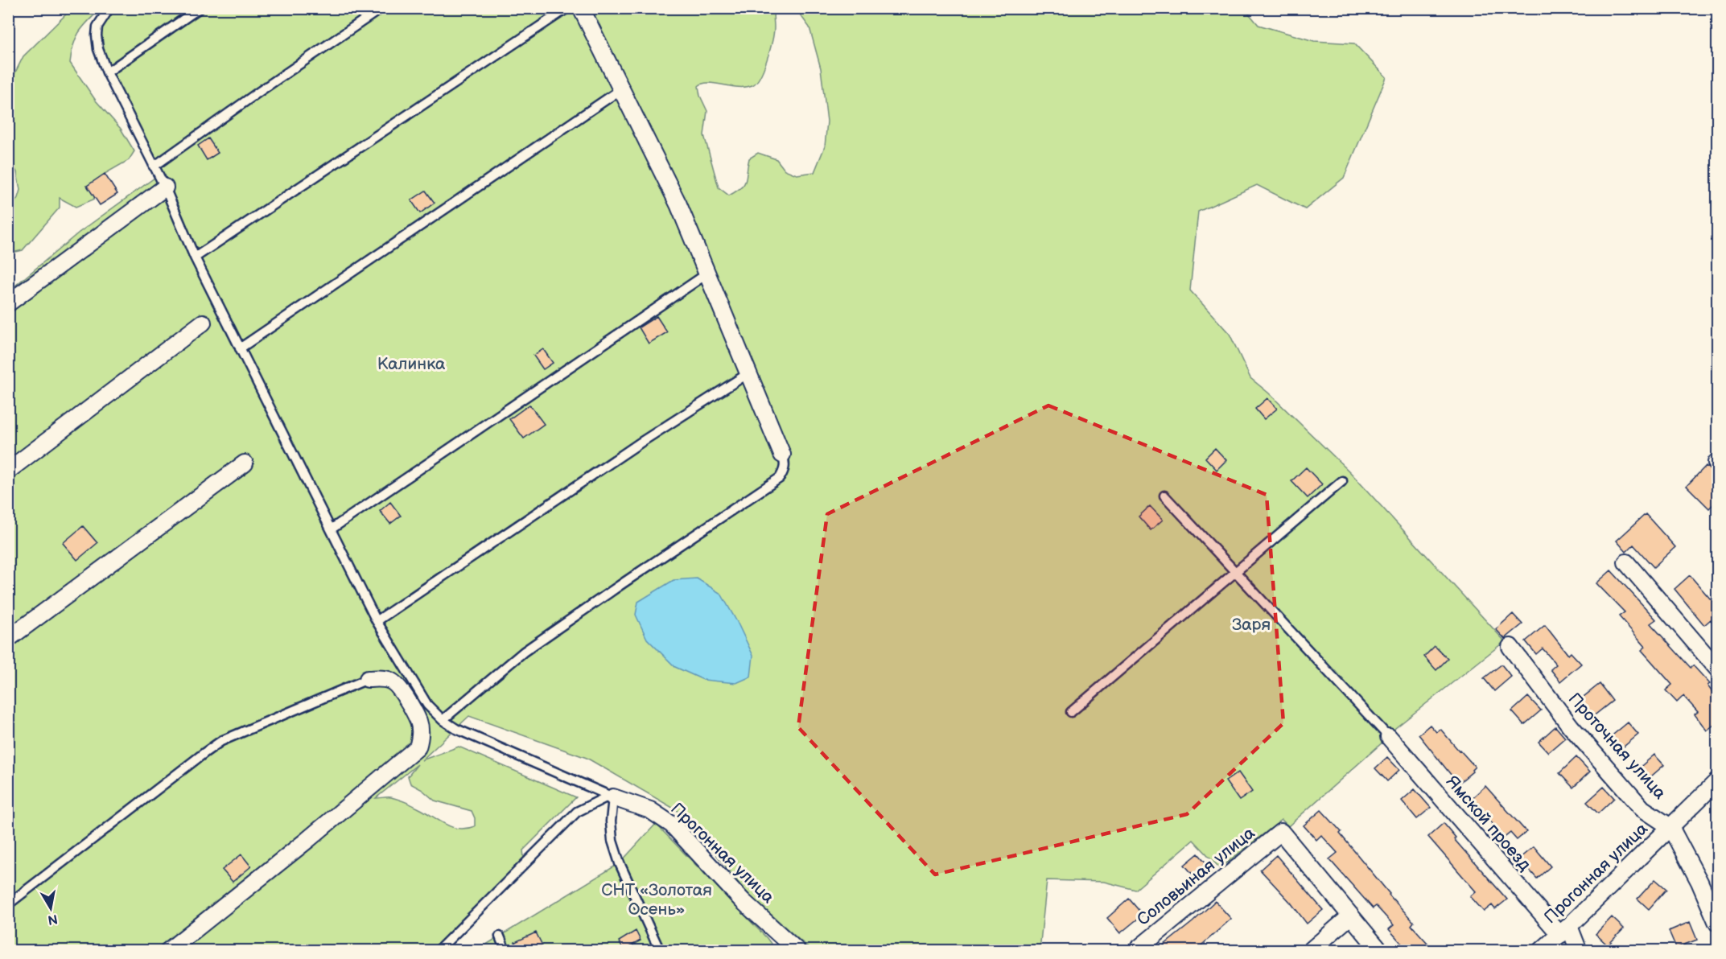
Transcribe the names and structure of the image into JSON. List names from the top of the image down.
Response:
{
  "streets": {
    "street": [
      "Проточная улица",
      "Ямской проезд",
      "Прогонная улица",
      "Соловьиная улица"
    ]
  },
  "crossings": [
    ["Проточная улица", "Прогонная улица"],
    ["Ямской проезд", "Прогонная улица"]
  ],
  "parks": ["Калинка", "Заря", "СНТ «Золотая Осень»"],
  "north": "bottom"
}
